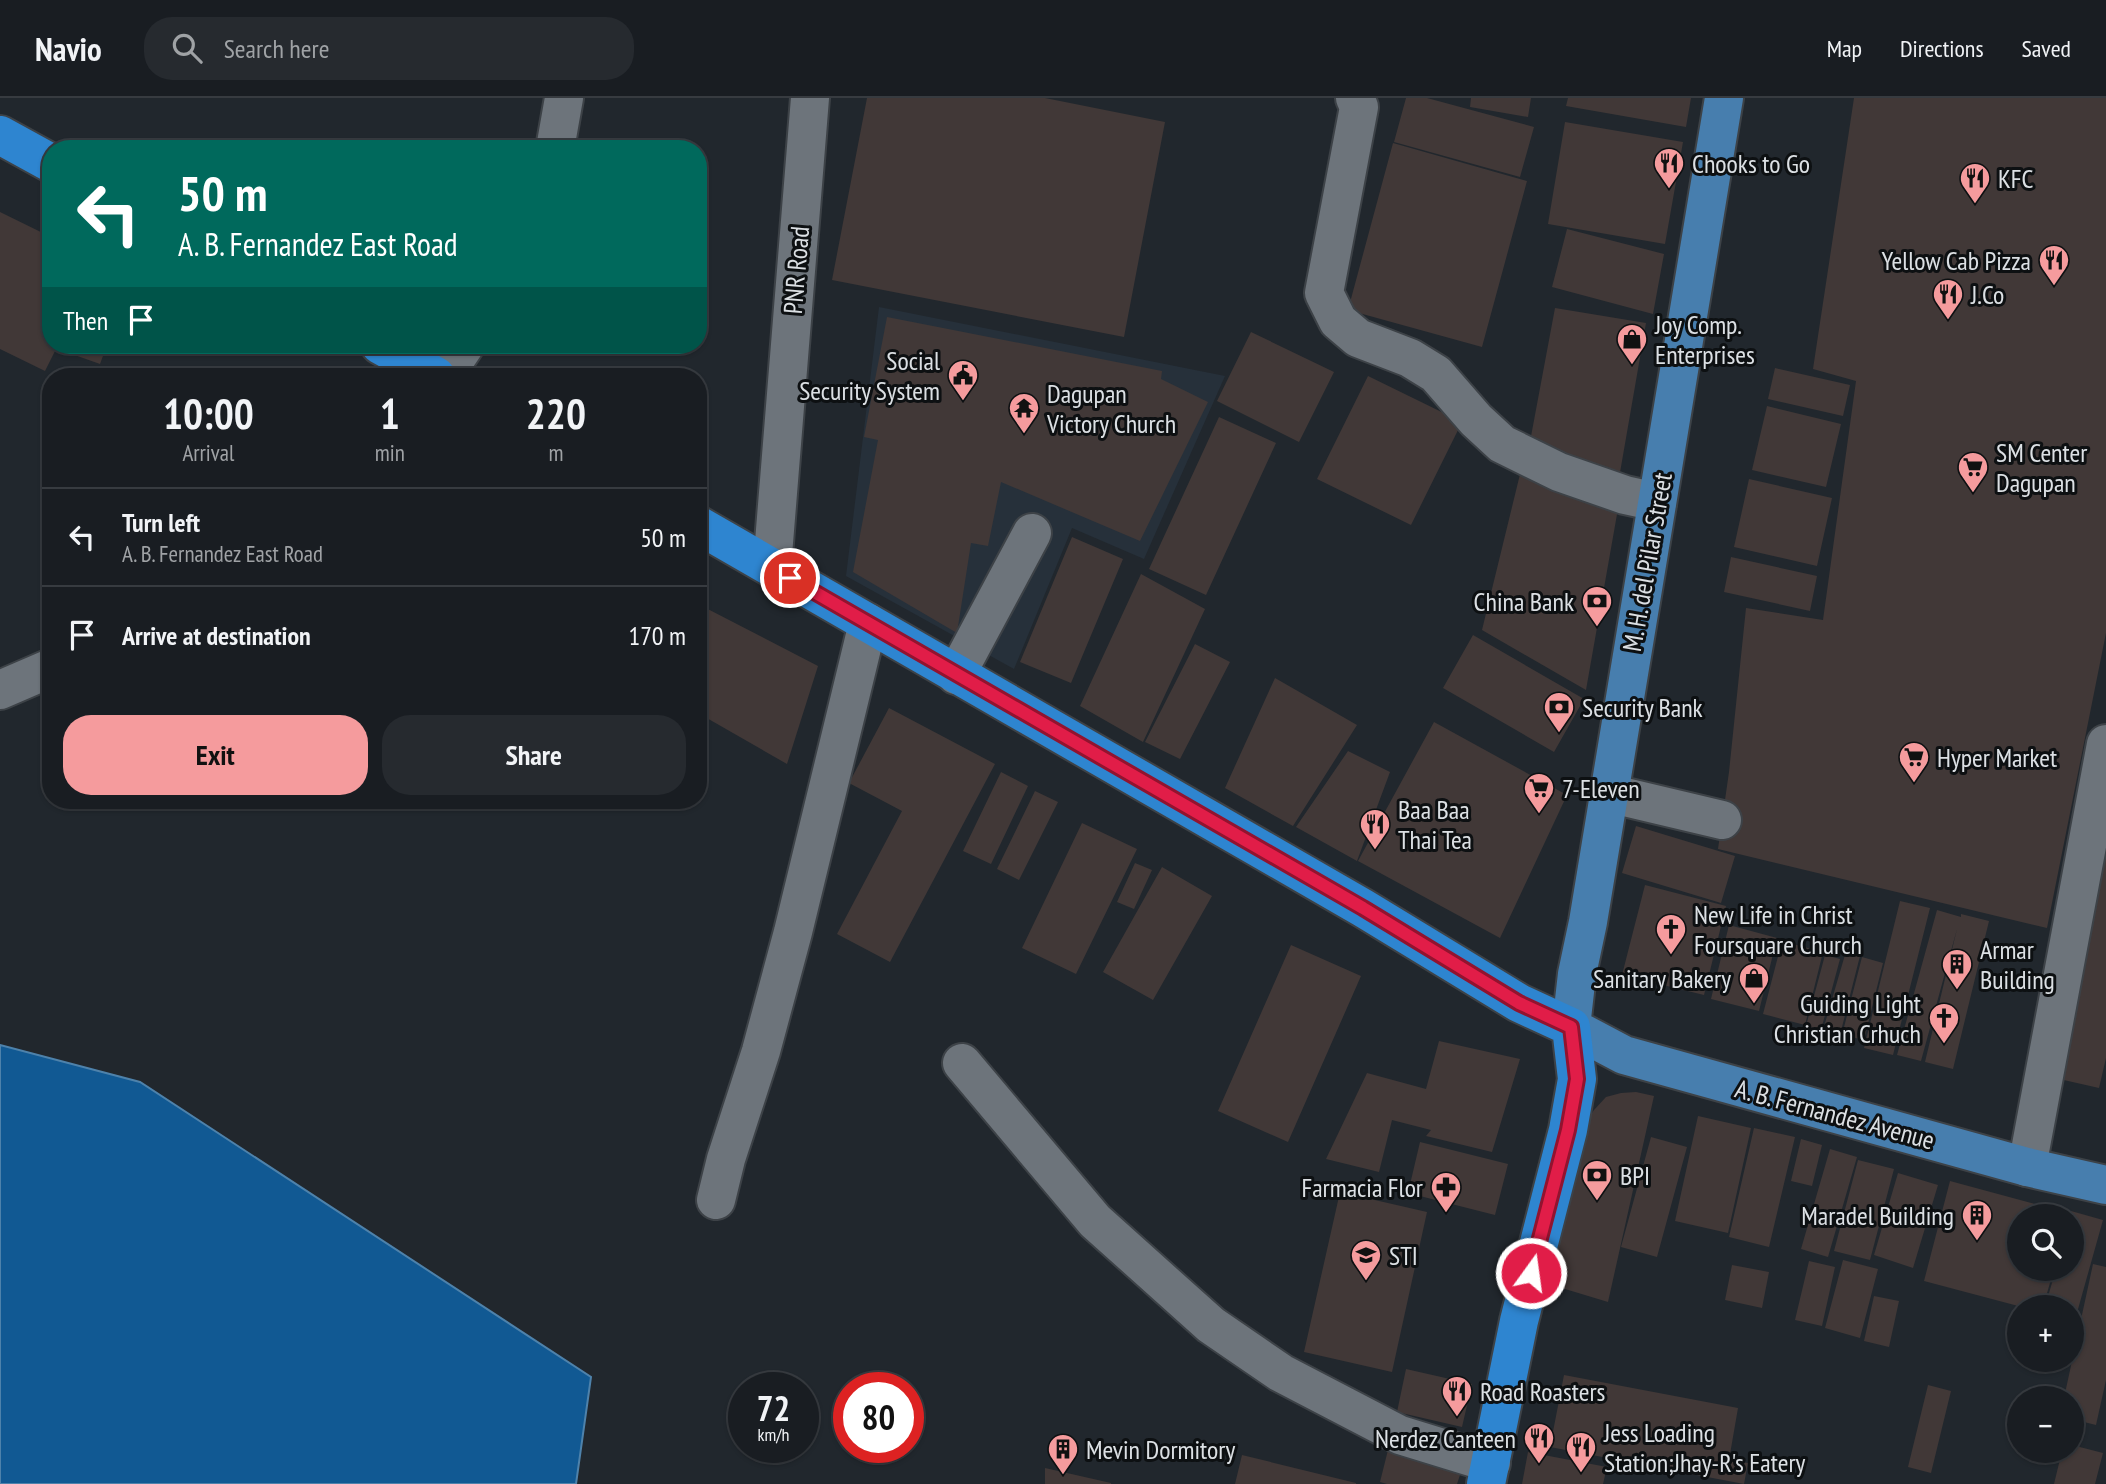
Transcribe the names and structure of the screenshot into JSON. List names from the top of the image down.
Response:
{
  "streets": {
    "main road": ["M. H. del Pilar Street", "A. B. Fernandez Avenue"],
    "street": ["PNR Road"]
  },
  "crossings": [
    ["M. H. del Pilar Street", "A. B. Fernandez Avenue"]
  ],
  "places": {
    "restaurant": [
      "Chooks to Go",
      "KFC",
      "Yellow Cab Pizza",
      "J.Co",
      "Baa Baa Thai Tea",
      "Road Roasters",
      "Nerdez Canteen",
      "Jess Loading Station;Jhay-R's Eatery"
    ],
    "shop": ["Joy Comp. Enterprises", "Sanitary Bakery"],
    "public building": ["Social Security System"],
    "temple": ["Dagupan Victory Church"],
    "supermarket": ["SM Center Dagupan", "Hyper Market", "7-Eleven"],
    "bank": ["China Bank", "Security Bank", "BPI"],
    "church": ["New Life in Christ Foursquare Church", "Guiding Light Christian Crhuch"],
    "building": ["Armar Building", "Maradel Building", "Mevin Dormitory"],
    "pharmacy": ["Farmacia Flor"],
    "school or university": ["STI"]
  },
  "page": {
    "header": "Navio",
    "search": "Search here",
    "nav": ["Map", "Directions", "Saved"],
    "turn": ["50 m", "A. B. Fernandez East Road"],
    "then": "Then",
    "eta": [
      "10:00",
      "Arrival",
      "1",
      "min",
      "220",
      "m"
    ],
    "list": [
      {
        "name": "Turn left",
        "note": "A. B. Fernandez East Road",
        "value": "50 m"
      },
      {
        "name": "Arrive at destination",
        "value": "170 m"
      }
    ],
    "buttons": ["Exit", "Share"],
    "map_buttons": ["+", "−"],
    "speed": "72 km/h",
    "limit": "80"
  }
}
